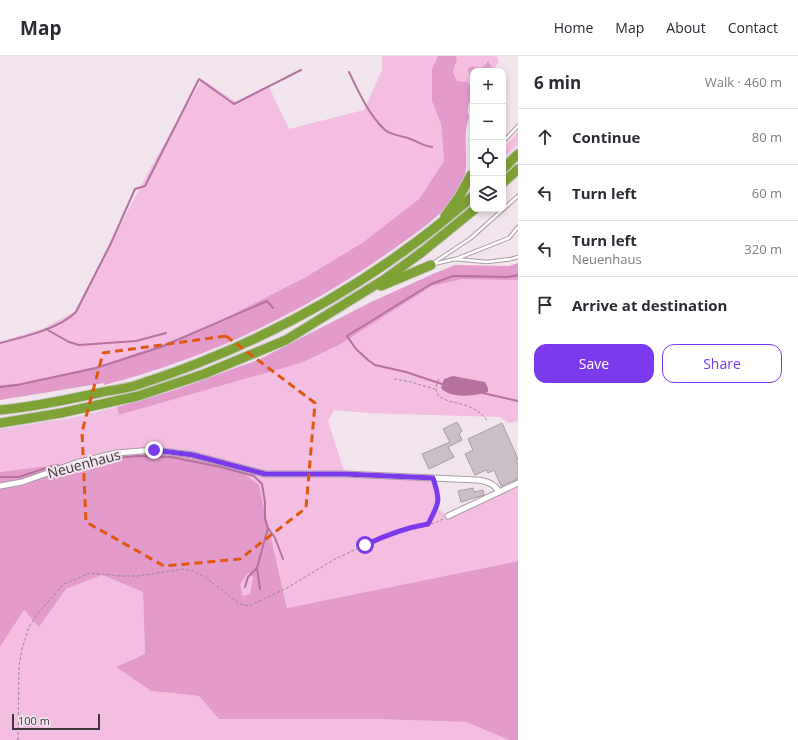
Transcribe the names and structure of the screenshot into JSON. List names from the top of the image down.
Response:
{
  "streets": {
    "street": ["Neuenhaus"]
  },
  "scale_bar": "100 m",
  "page": {
    "header": "Map",
    "nav": [
      "Home",
      "Map",
      "About",
      "Contact"
    ],
    "heading": ["6 min", "Walk · 460 m"],
    "map_buttons": ["+", "−"],
    "list": [
      ["Continue", "80 m"],
      ["Turn left", "60 m"],
      ["Turn left", "Neuenhaus", "320 m"],
      "Arrive at destination"
    ],
    "buttons": ["Save", "Share"],
    "scale": "100 m"
  }
}
